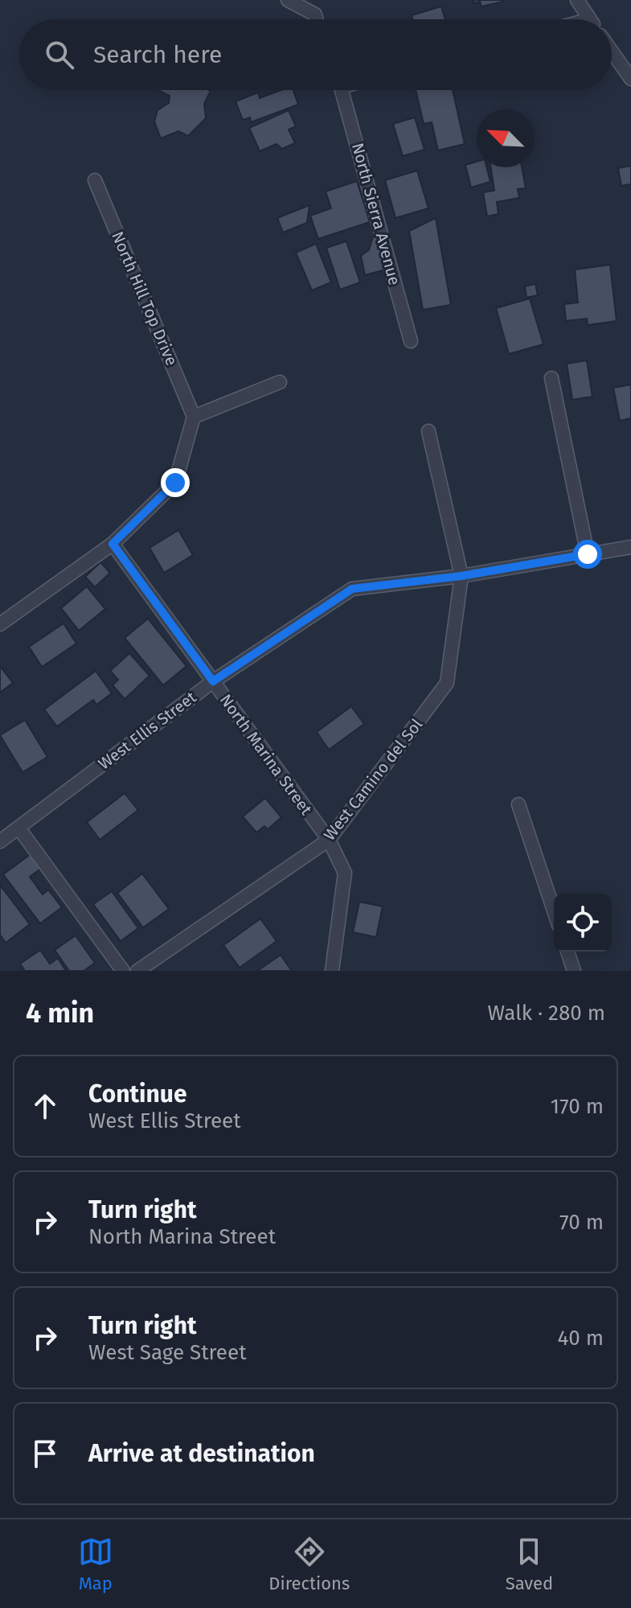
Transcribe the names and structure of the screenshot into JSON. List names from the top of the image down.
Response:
{
  "streets": {
    "street": [
      "North Sierra Avenue",
      "North Hill Top Drive",
      "West Ellis Street",
      "North Marina Street",
      "West Camino del Sol"
    ]
  },
  "crossings": [
    ["West Ellis Street", "North Marina Street"],
    ["West Ellis Street", "West Camino del Sol"],
    ["North Marina Street", "West Camino del Sol"]
  ],
  "north": "top left",
  "page": {
    "search": "Search here",
    "heading": ["4 min", "Walk · 280 m"],
    "list": [
      ["Continue", "West Ellis Street", "170 m"],
      ["Turn right", "North Marina Street", "70 m"],
      ["Turn right", "West Sage Street", "40 m"],
      "Arrive at destination"
    ],
    "nav": ["Map", "Directions", "Saved"]
  }
}
